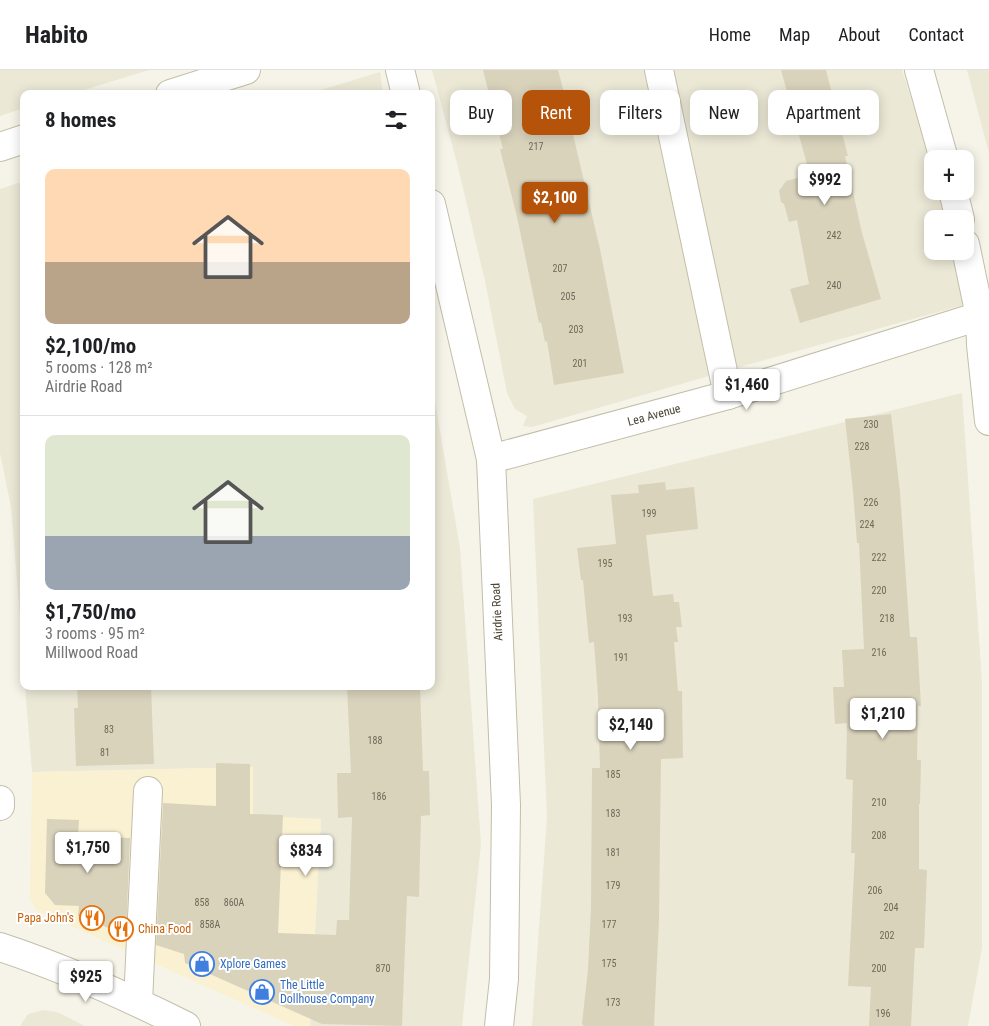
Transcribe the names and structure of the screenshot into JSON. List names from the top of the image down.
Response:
{
  "streets": {
    "street": ["Lea Avenue", "Airdrie Road"]
  },
  "crossings": [
    ["Lea Avenue", "Airdrie Road"]
  ],
  "places": {
    "restaurant": ["Papa John's", "China Food"],
    "shop": ["Xplore Games", "The Little Dollhouse Company"]
  },
  "house_numbers": [
    "217",
    "242",
    "207",
    "240",
    "205",
    "203",
    "201",
    "230",
    "228",
    "226",
    "199",
    "224",
    "222",
    "195",
    "220",
    "193",
    "218",
    "216",
    "191",
    "83",
    "188",
    "81",
    "185",
    "186",
    "210",
    "183",
    "208",
    "181",
    "179",
    "206",
    "858",
    "860A",
    "204",
    "858A",
    "177",
    "202",
    "175",
    "870",
    "200",
    "173",
    "196"
  ],
  "page": {
    "header": "Habito",
    "nav": [
      "Home",
      "Map",
      "About",
      "Contact"
    ],
    "chip": [
      "Buy",
      "Rent",
      "Filters",
      "New",
      "Apartment"
    ],
    "heading": "8 homes",
    "map_buttons": ["+", "−"],
    "list": [
      {
        "name": "$2,100/mo",
        "note": "5 rooms · 128 m² · Airdrie Road"
      },
      {
        "name": "$1,750/mo",
        "note": "3 rooms · 95 m² · Millwood Road"
      }
    ],
    "price": [
      "$992",
      "$2,100",
      "$1,460",
      "$1,210",
      "$2,140",
      "$1,750",
      "$834",
      "$925"
    ]
  }
}
